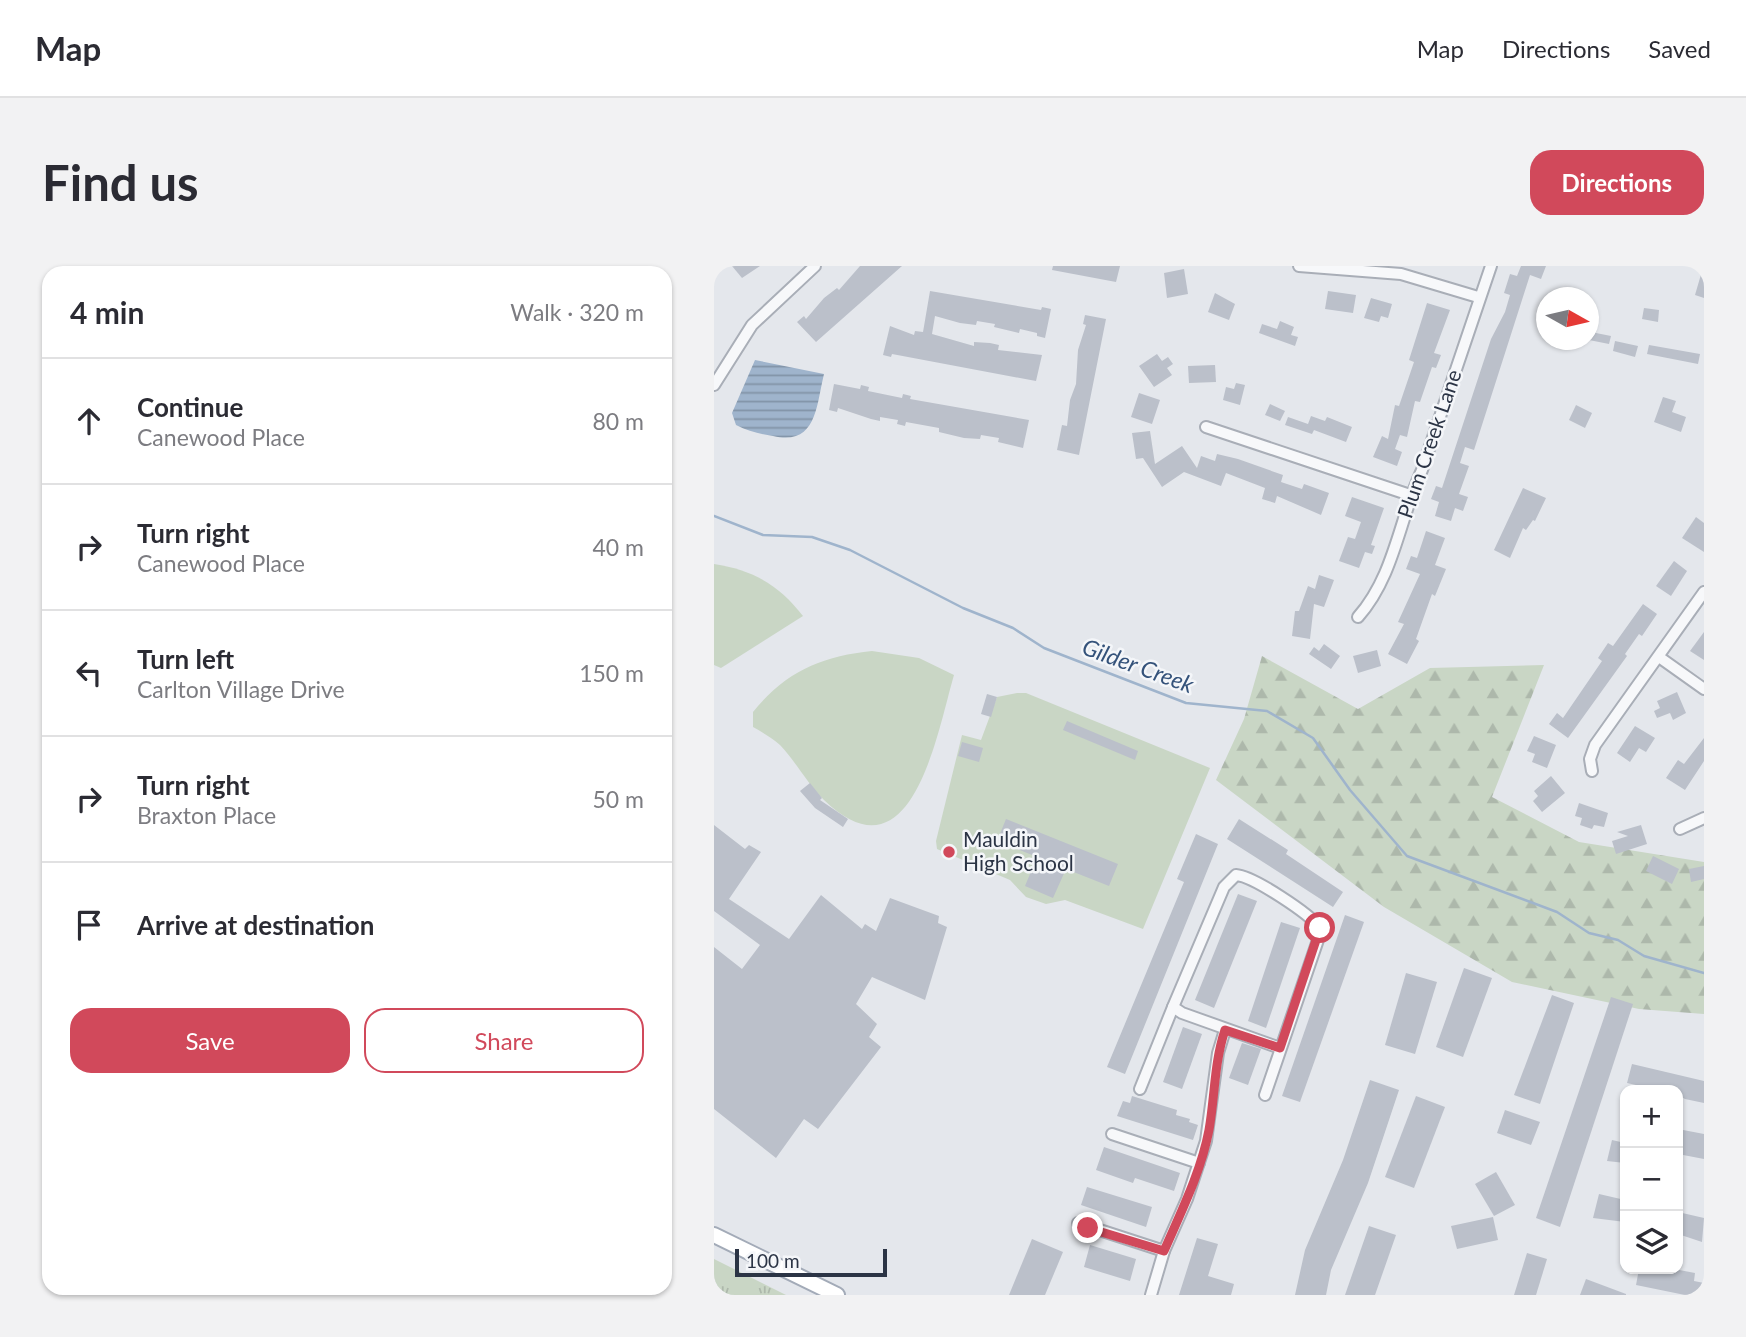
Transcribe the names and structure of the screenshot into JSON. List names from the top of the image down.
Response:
{
  "streets": {
    "street": ["Plum Creek Lane"]
  },
  "water": ["Gilder Creek"],
  "places": ["Mauldin High School"],
  "scale_bar": "100 m",
  "north": "right",
  "page": {
    "header": "Map",
    "nav": ["Map", "Directions", "Saved"],
    "buttons": [
      "Directions",
      ["Save", "Share"]
    ],
    "title": "Find us",
    "heading": ["4 min", "Walk · 320 m"],
    "list": [
      ["Continue", "Canewood Place", "80 m"],
      ["Turn right", "Canewood Place", "40 m"],
      ["Turn left", "Carlton Village Drive", "150 m"],
      ["Turn right", "Braxton Place", "50 m"],
      "Arrive at destination"
    ],
    "map_buttons": ["+", "−"],
    "scale": "100 m"
  }
}
